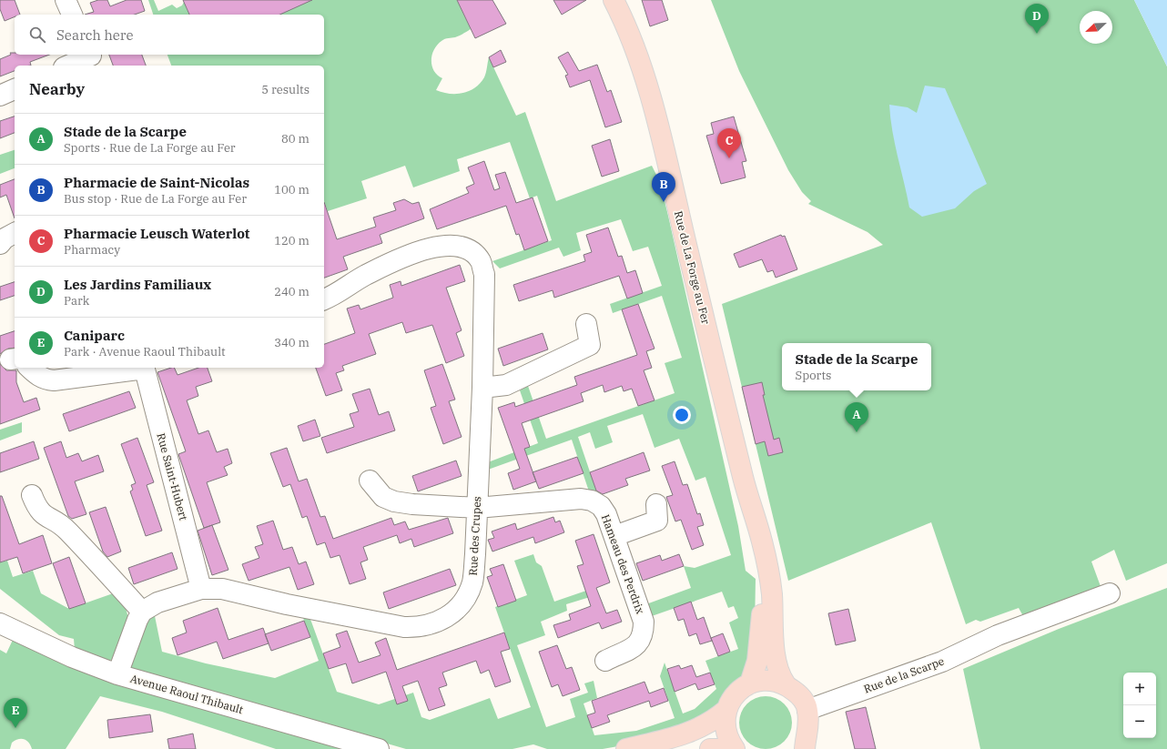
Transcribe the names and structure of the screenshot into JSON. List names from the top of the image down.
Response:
{
  "streets": {
    "main road": ["Rue de La Forge au Fer"],
    "street": [
      "Rue Saint-Hubert",
      "Rue des Crupes",
      "Hameau des Perdrix",
      "Rue de la Scarpe",
      "Avenue Raoul Thibault"
    ]
  },
  "crossings": [
    ["Rue Saint-Hubert", "Rue des Crupes"],
    ["Rue des Crupes", "Hameau des Perdrix"]
  ],
  "north": "bottom left",
  "page": {
    "pins": [
      "D",
      "C",
      "B",
      "A",
      "E"
    ],
    "search": "Search here",
    "heading": ["Nearby", "5 results"],
    "list": [
      {
        "mark": "A",
        "name": "Stade de la Scarpe",
        "note": "Sports · Rue de La Forge au Fer",
        "value": "80 m"
      },
      {
        "mark": "B",
        "name": "Pharmacie de Saint-Nicolas",
        "note": "Bus stop · Rue de La Forge au Fer",
        "value": "100 m"
      },
      {
        "mark": "C",
        "name": "Pharmacie Leusch Waterlot",
        "note": "Pharmacy",
        "value": "120 m"
      },
      {
        "mark": "D",
        "name": "Les Jardins Familiaux",
        "note": "Park",
        "value": "240 m"
      },
      {
        "mark": "E",
        "name": "Caniparc",
        "note": "Park · Avenue Raoul Thibault",
        "value": "340 m"
      }
    ],
    "popup": ["Stade de la Scarpe", "Sports"],
    "map_buttons": ["+", "−"]
  }
}
